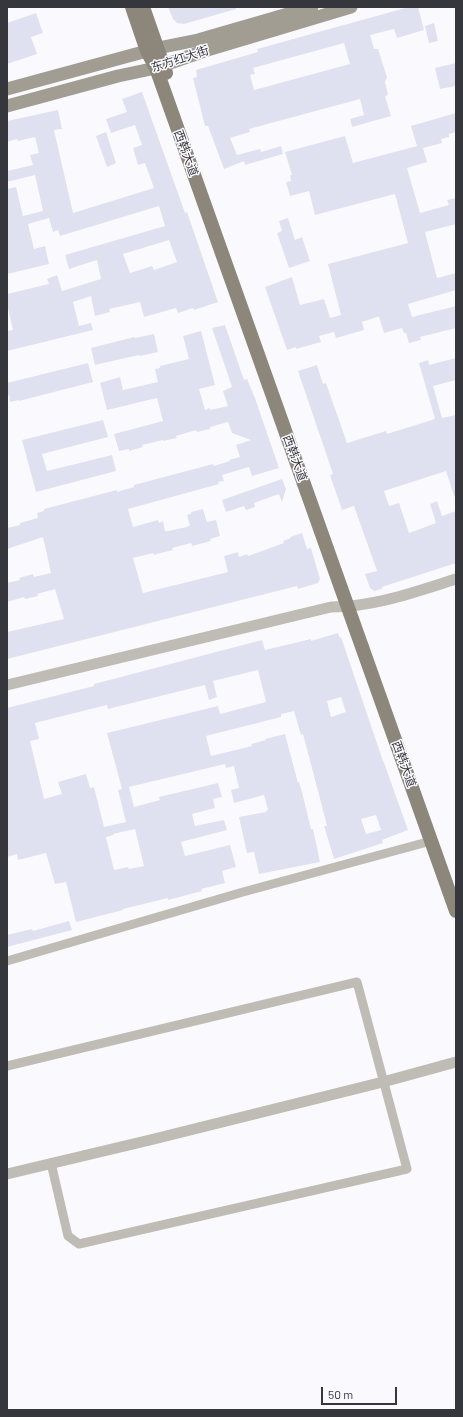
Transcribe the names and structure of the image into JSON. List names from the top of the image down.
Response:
{
  "streets": {
    "main road": ["东方红大街", "西韩大道"]
  },
  "crossings": [
    ["东方红大街", "西韩大道"]
  ],
  "scale_bar": "50 m"
}
